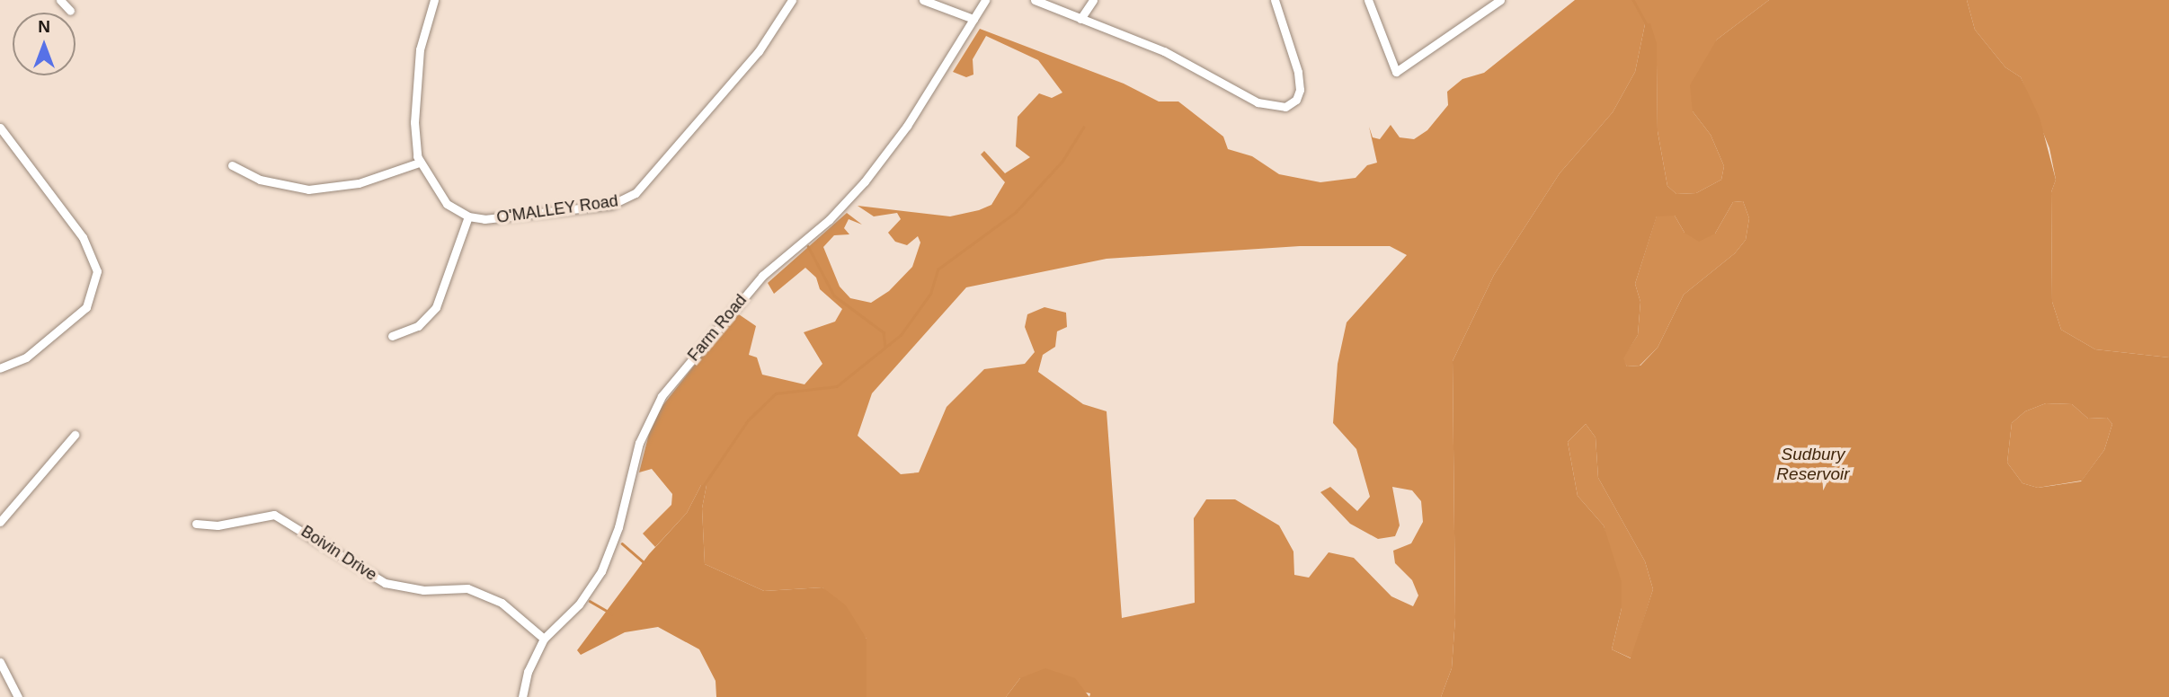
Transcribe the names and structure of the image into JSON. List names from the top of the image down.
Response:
{
  "streets": {
    "street": ["O'MALLEY Road", "Farm Road", "Boivin Drive"]
  },
  "crossings": [
    ["Farm Road", "Boivin Drive"]
  ],
  "water": ["Sudbury Reservoir"],
  "north": "top"
}
